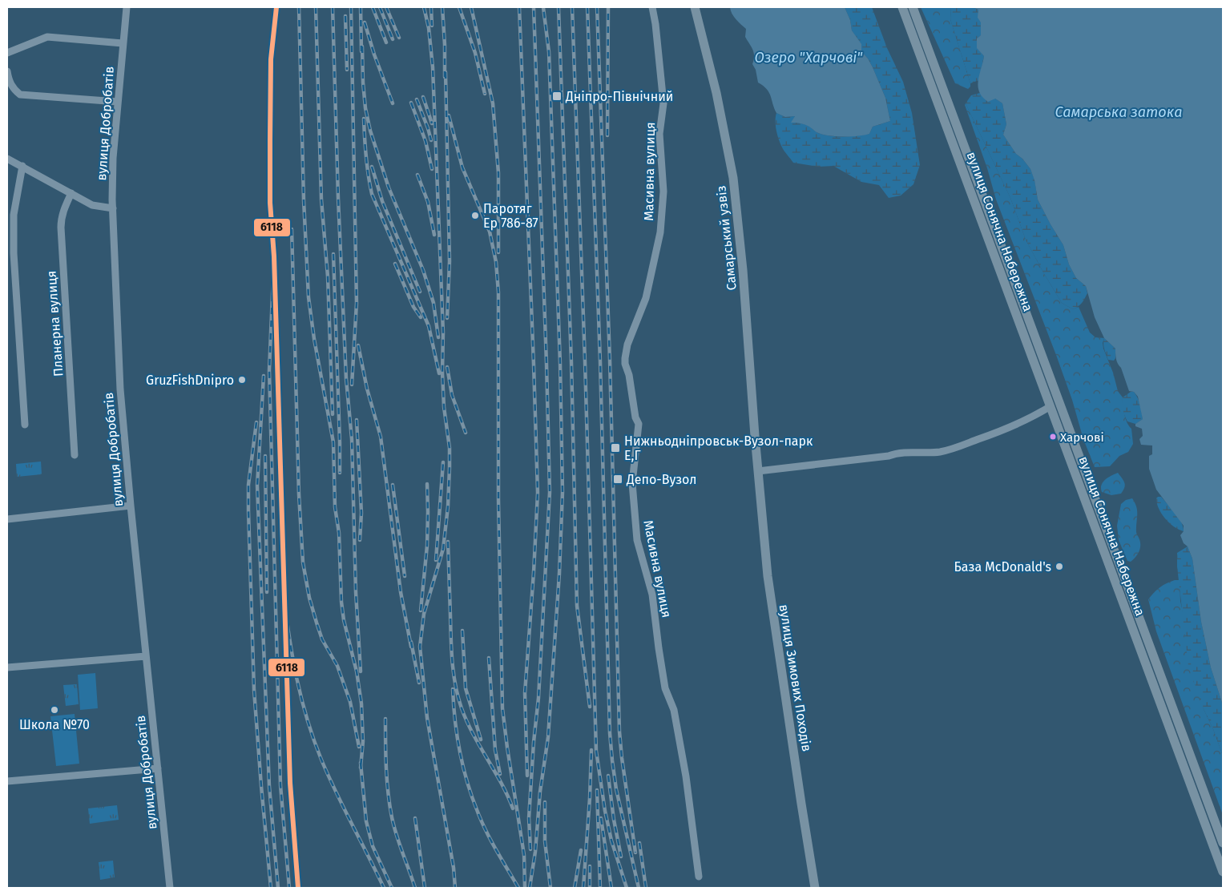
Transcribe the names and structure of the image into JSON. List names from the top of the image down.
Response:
{
  "streets": {
    "main road": ["вулиця Сонячна Набережна", "Самарський узвіз", "вулиця Зимових Походів"],
    "street": ["вулиця Добробатів", "Масивна вулиця", "Планерна вулиця"]
  },
  "crossings": [
    ["Самарський узвіз", "вулиця Зимових Походів"]
  ],
  "water": ["Озеро \"Харчові\"", "Самарська затока"],
  "places": {
    "transit": ["Дніпро-Північний", "Нижньодніпровськ-Вузол-парк Е,Г", "Депо-Вузол"],
    "other": [
      "Паротяг Ер 786-87",
      "GruzFishDnipro",
      "Харчові",
      "База McDonald's",
      "Школа №70"
    ]
  },
  "lines": ["transit line 6118"]
}
